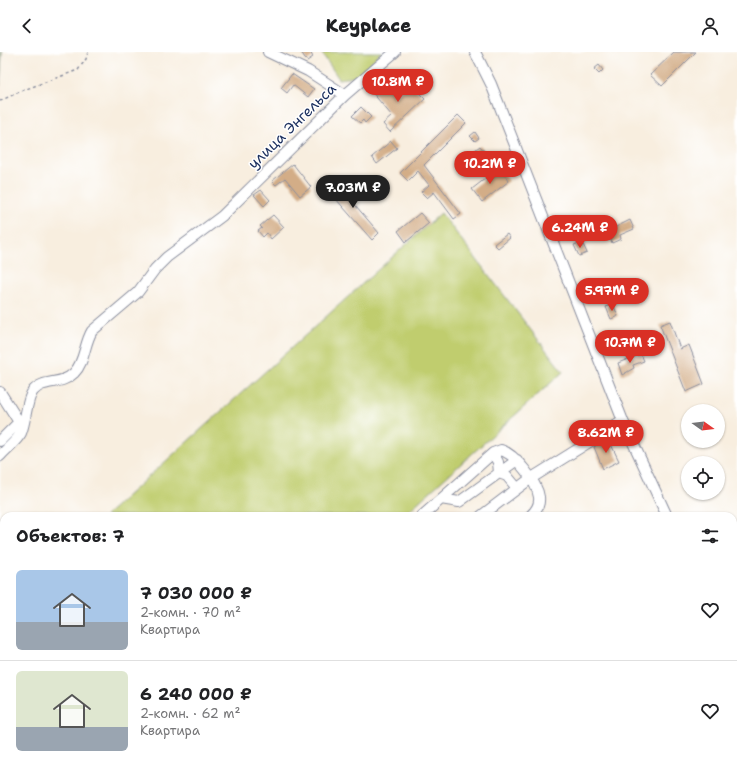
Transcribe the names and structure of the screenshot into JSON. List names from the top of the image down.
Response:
{
  "streets": {
    "street": ["улица Энгельса"]
  },
  "north": "right",
  "page": {
    "header": "Keyplace",
    "price": [
      "10.8M ₽",
      "10.2M ₽",
      "7.03M ₽",
      "6.24M ₽",
      "5.97M ₽",
      "10.7M ₽",
      "8.62M ₽"
    ],
    "heading": "Объектов: 7",
    "list": [
      {
        "name": "7 030 000 ₽",
        "note": "2-комн. · 70 m² · Квартира"
      },
      {
        "name": "6 240 000 ₽",
        "note": "2-комн. · 62 m² · Квартира"
      }
    ]
  }
}
